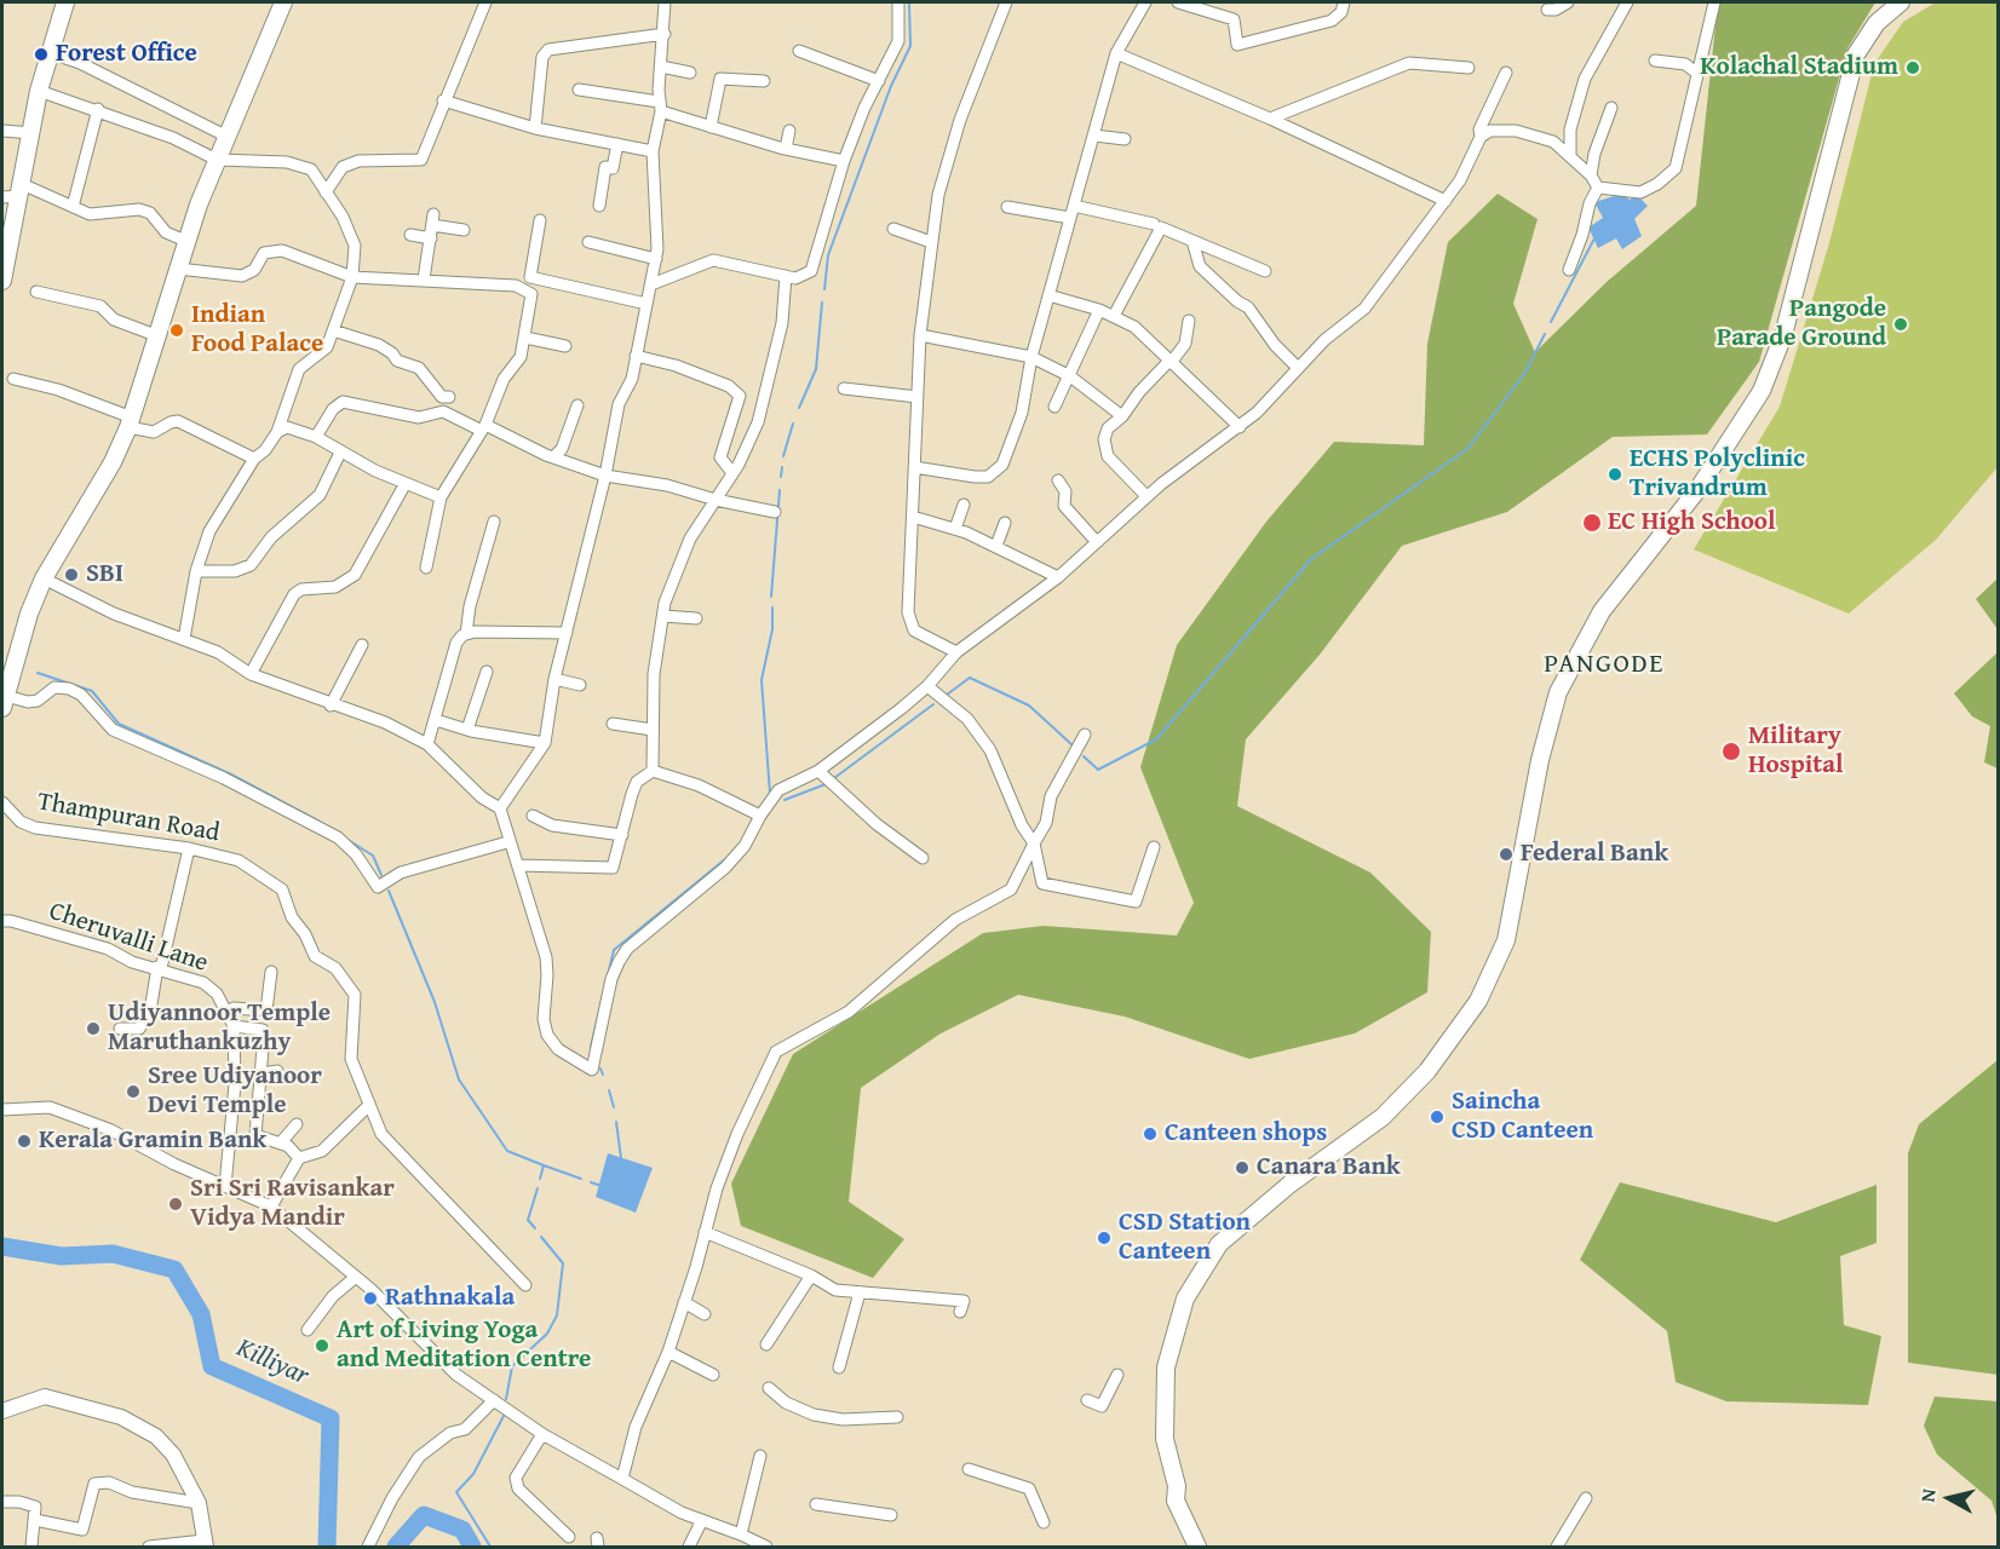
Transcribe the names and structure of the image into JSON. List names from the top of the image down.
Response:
{
  "streets": {
    "street": ["Thampuran Road", "Cheruvalli Lane"]
  },
  "districts": ["PANGODE"],
  "water": ["Killiyar"],
  "places": [
    "Forest Office",
    "Kolachal Stadium",
    "Pangode Parade Ground",
    "Indian Food Palace",
    "ECHS Polyclinic Trivandrum",
    "EC High School",
    "SBI",
    "Military Hospital",
    "Federal Bank",
    "Udiyannoor Temple Maruthankuzhy",
    "Sree Udiyanoor Devi Temple",
    "Saincha CSD Canteen",
    "Canteen shops",
    "Kerala Gramin Bank",
    "Canara Bank",
    "Sri Sri Ravisankar Vidya Mandir",
    "CSD Station Canteen",
    "Rathnakala",
    "Art of Living Yoga and Meditation Centre"
  ],
  "north": "left"
}
